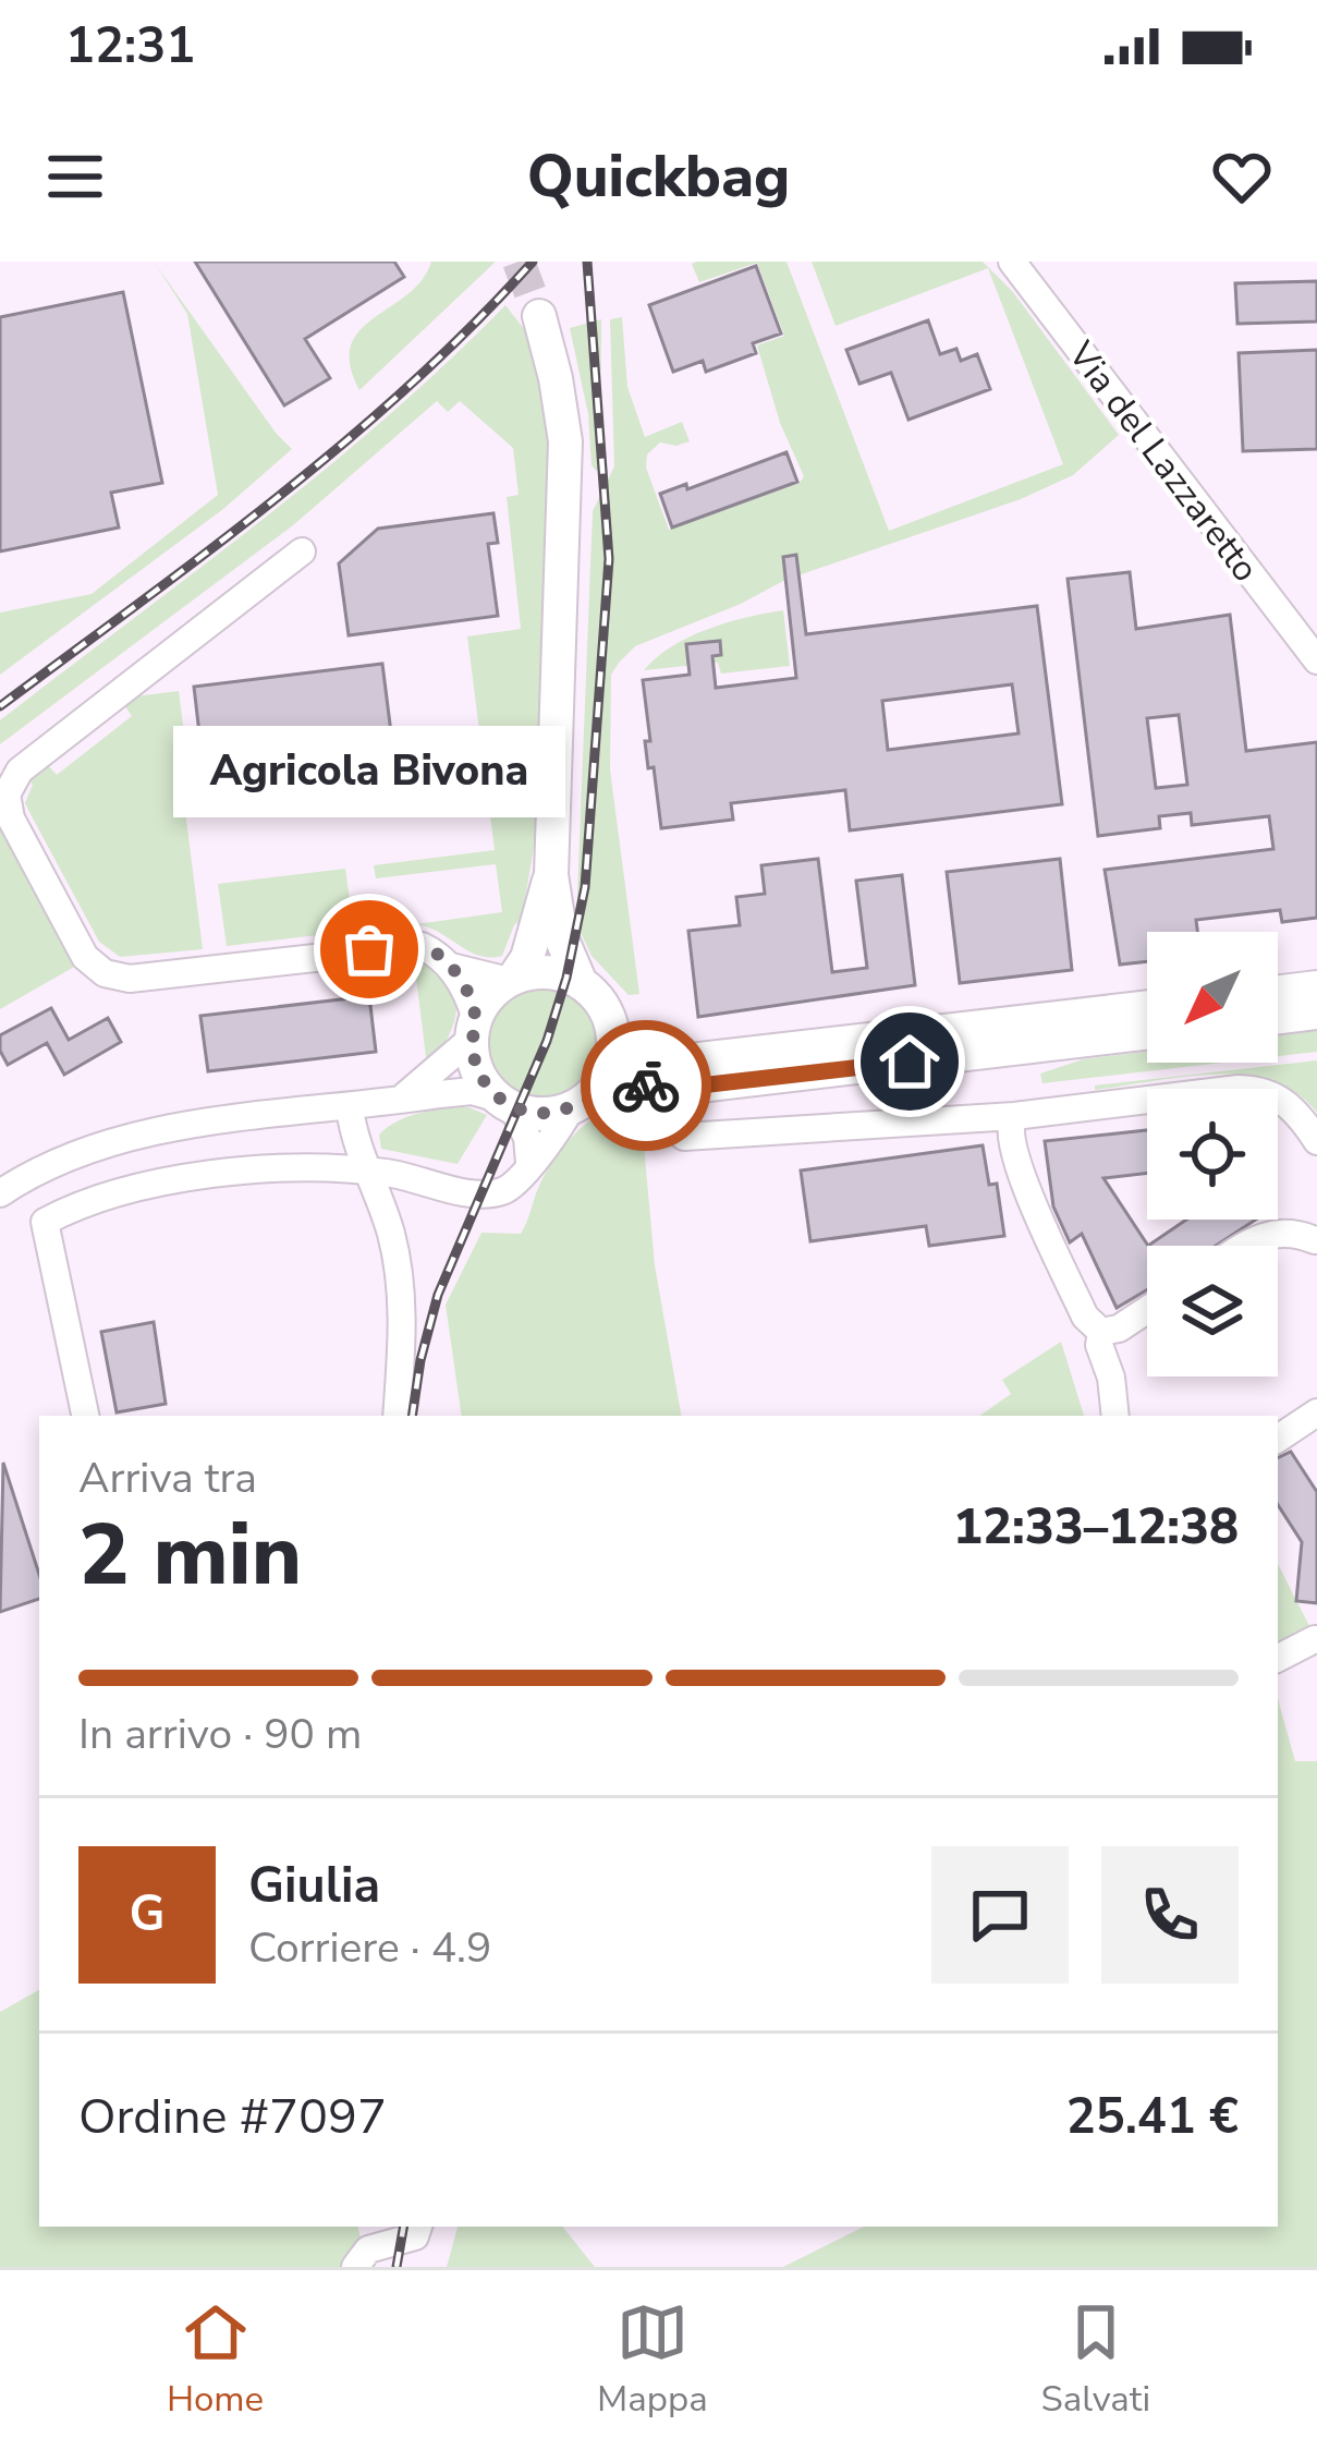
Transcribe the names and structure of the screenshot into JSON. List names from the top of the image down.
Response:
{
  "streets": {
    "street": ["Via del Lazzaretto"]
  },
  "places": ["Agricola Bivona"],
  "north": "bottom left",
  "page": {
    "status": "12:31",
    "header": "Quickbag",
    "bubble": "Agricola Bivona",
    "heading": ["2 min", "Arriva tra", "12:33–12:38"],
    "panel": [
      "Giulia",
      "Corriere · 4.9",
      "Ordine #7097",
      "25.41 €"
    ],
    "bar": "In arrivo · 90 m",
    "round": "G",
    "tabs": ["Home", "Mappa", "Salvati"]
  }
}
